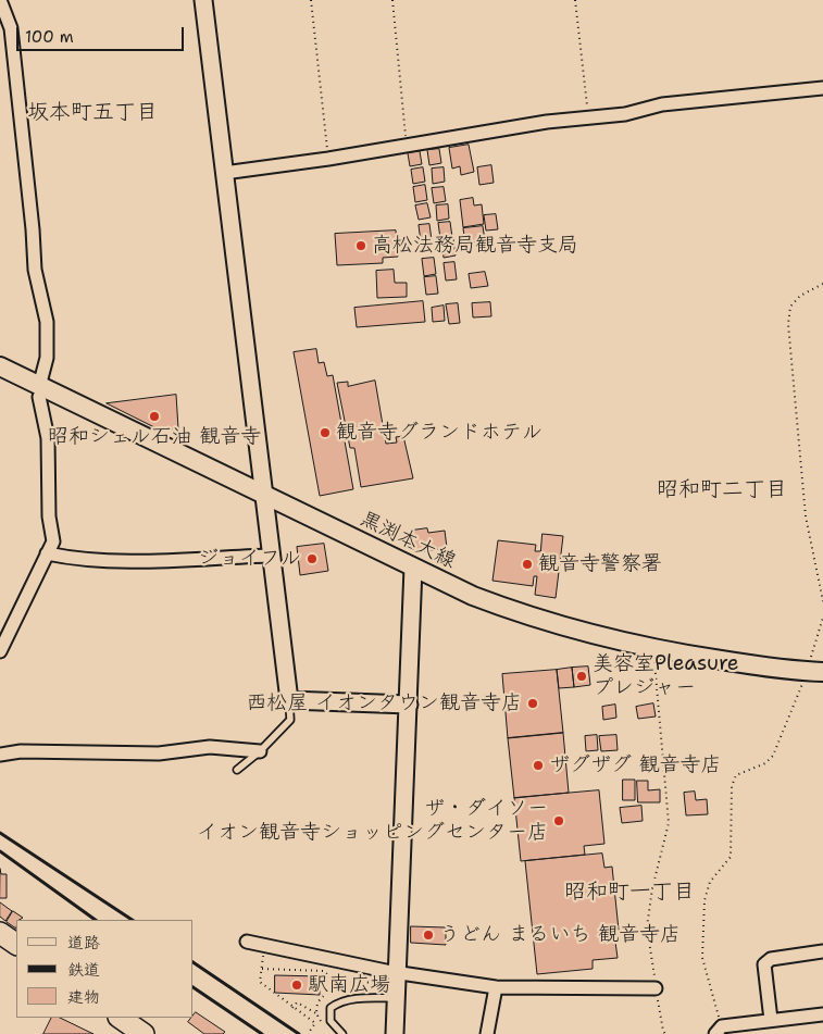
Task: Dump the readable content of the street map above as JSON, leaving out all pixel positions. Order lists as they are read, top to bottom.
{
  "streets": {
    "main road": ["黒渕本大線"]
  },
  "districts": ["坂本町五丁目", "昭和町二丁目", "昭和町一丁目"],
  "places": [
    "高松法務局観音寺支局",
    "昭和シェル石油 観音寺",
    "観音寺グランドホテル",
    "ジョイフル",
    "観音寺警察署",
    "美容室Pleasure プレジャー",
    "西松屋 イオンタウン観音寺店",
    "ザグザグ 観音寺店",
    "ザ・ダイソー イオン観音寺ショッピングセンター店",
    "うどん まるいち 観音寺店",
    "駅南広場"
  ],
  "legend": ["道路", "鉄道", "建物"],
  "scale_bar": "100 m"
}
